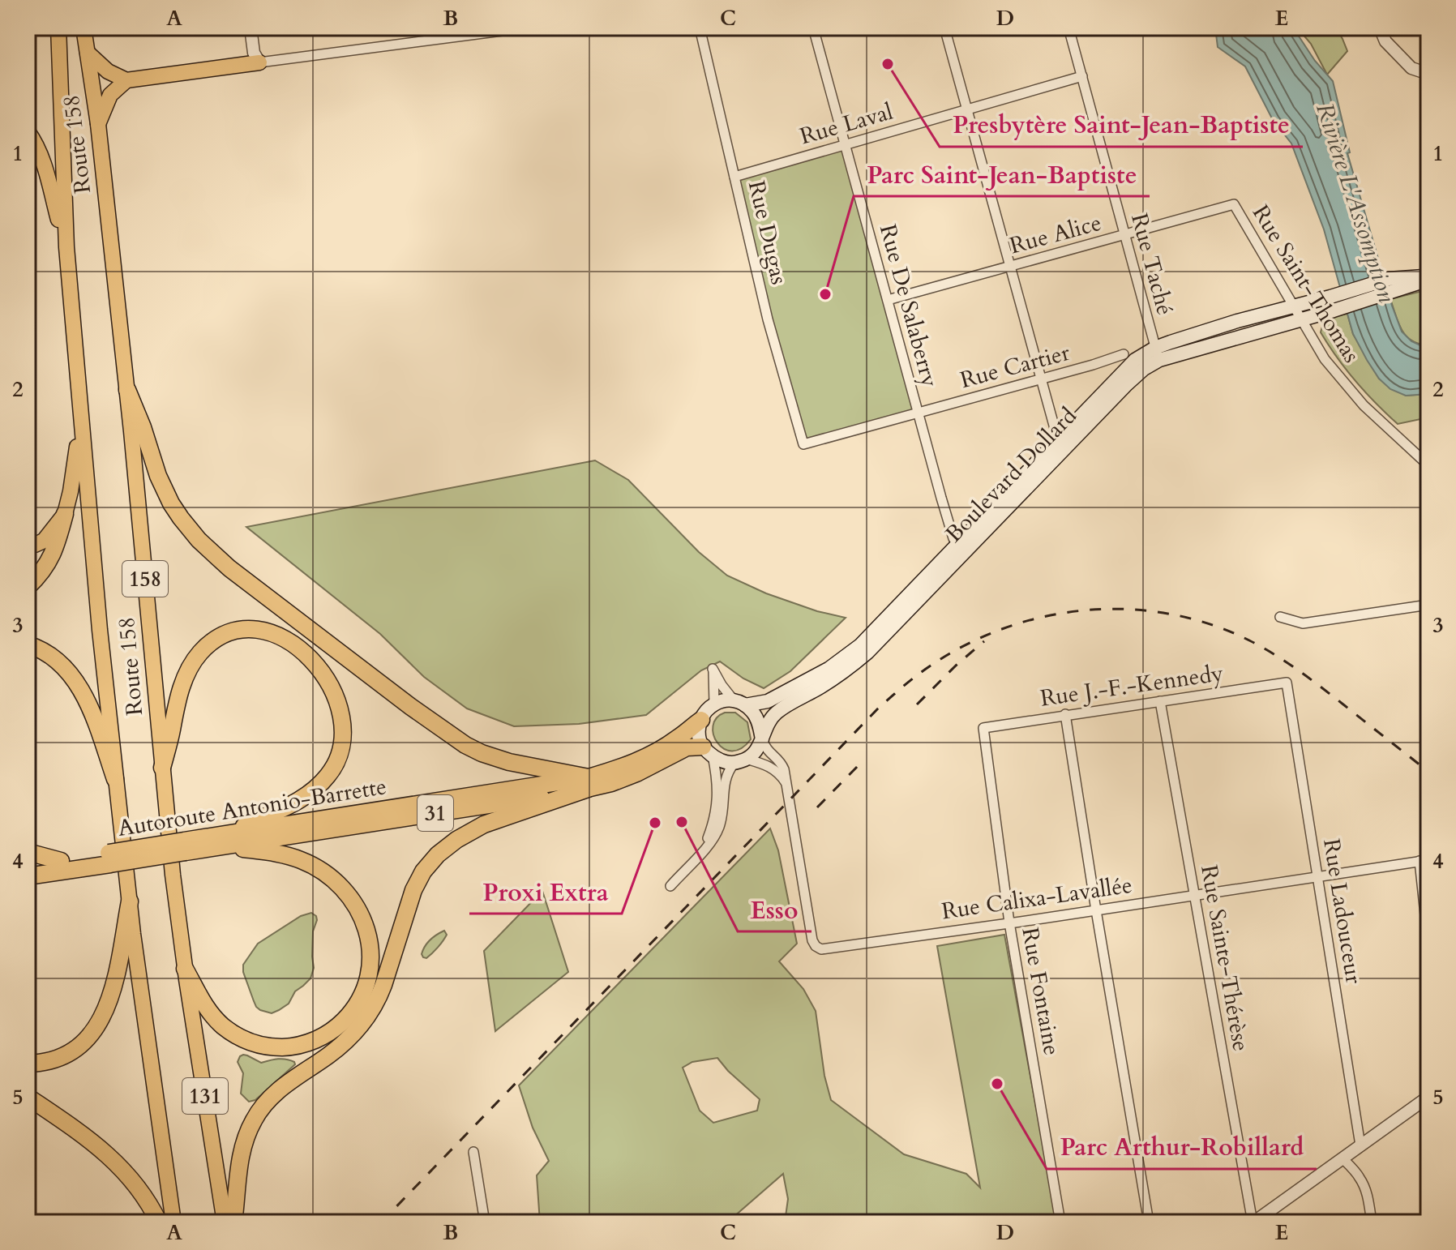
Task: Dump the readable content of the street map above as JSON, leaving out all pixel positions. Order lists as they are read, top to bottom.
{
  "streets": {
    "highway": [
      "Route 158",
      "158",
      "Autoroute Antonio-Barrette",
      "31",
      "131"
    ],
    "main road": ["Boulevard Dollard"],
    "street": [
      "Rue Laval",
      "Rue Dugas",
      "Rue Alice",
      "Rue Taché",
      "Rue Saint-Thomas",
      "Rue De Salaberry",
      "Rue Cartier",
      "Rue J.-F.-Kennedy",
      "Rue Calixa-Lavallée",
      "Rue Ladouceur",
      "Rue Sainte-Thérèse",
      "Rue Fontaine"
    ]
  },
  "crossings": [
    ["Rue Laval", "Rue Dugas"],
    ["Rue Laval", "Rue Taché"],
    ["Rue Laval", "Rue De Salaberry"],
    ["Rue Dugas", "Rue Cartier"],
    ["Rue Alice", "Rue Taché"],
    ["Rue Alice", "Rue Saint-Thomas"],
    ["Rue Alice", "Rue De Salaberry"],
    ["Rue Taché", "Boulevard Dollard"],
    ["Rue Saint-Thomas", "Boulevard Dollard"],
    ["Rue De Salaberry", "Rue Cartier"],
    ["Rue De Salaberry", "Boulevard Dollard"],
    ["Boulevard Dollard", "Autoroute Antonio-Barrette"],
    ["Boulevard Dollard", "Rue Calixa-Lavallée"],
    ["Rue J.-F.-Kennedy", "Rue Ladouceur"],
    ["Rue J.-F.-Kennedy", "Rue Sainte-Thérèse"],
    ["Rue J.-F.-Kennedy", "Rue Fontaine"],
    ["Autoroute Antonio-Barrette", "Rue Calixa-Lavallée"],
    ["Rue Calixa-Lavallée", "Rue Ladouceur"],
    ["Rue Calixa-Lavallée", "Rue Sainte-Thérèse"],
    ["Rue Calixa-Lavallée", "Rue Fontaine"]
  ],
  "water": ["Rivière L'Assomption"],
  "places": [
    "Presbytère Saint-Jean-Baptiste",
    "Parc Saint-Jean-Baptiste",
    "Esso",
    "Proxi Extra",
    "Parc Arthur-Robillard"
  ],
  "grid": {
    "columns": [
      "A",
      "B",
      "C",
      "D",
      "E"
    ],
    "rows": [
      "1",
      "2",
      "3",
      "4",
      "5"
    ]
  }
}
